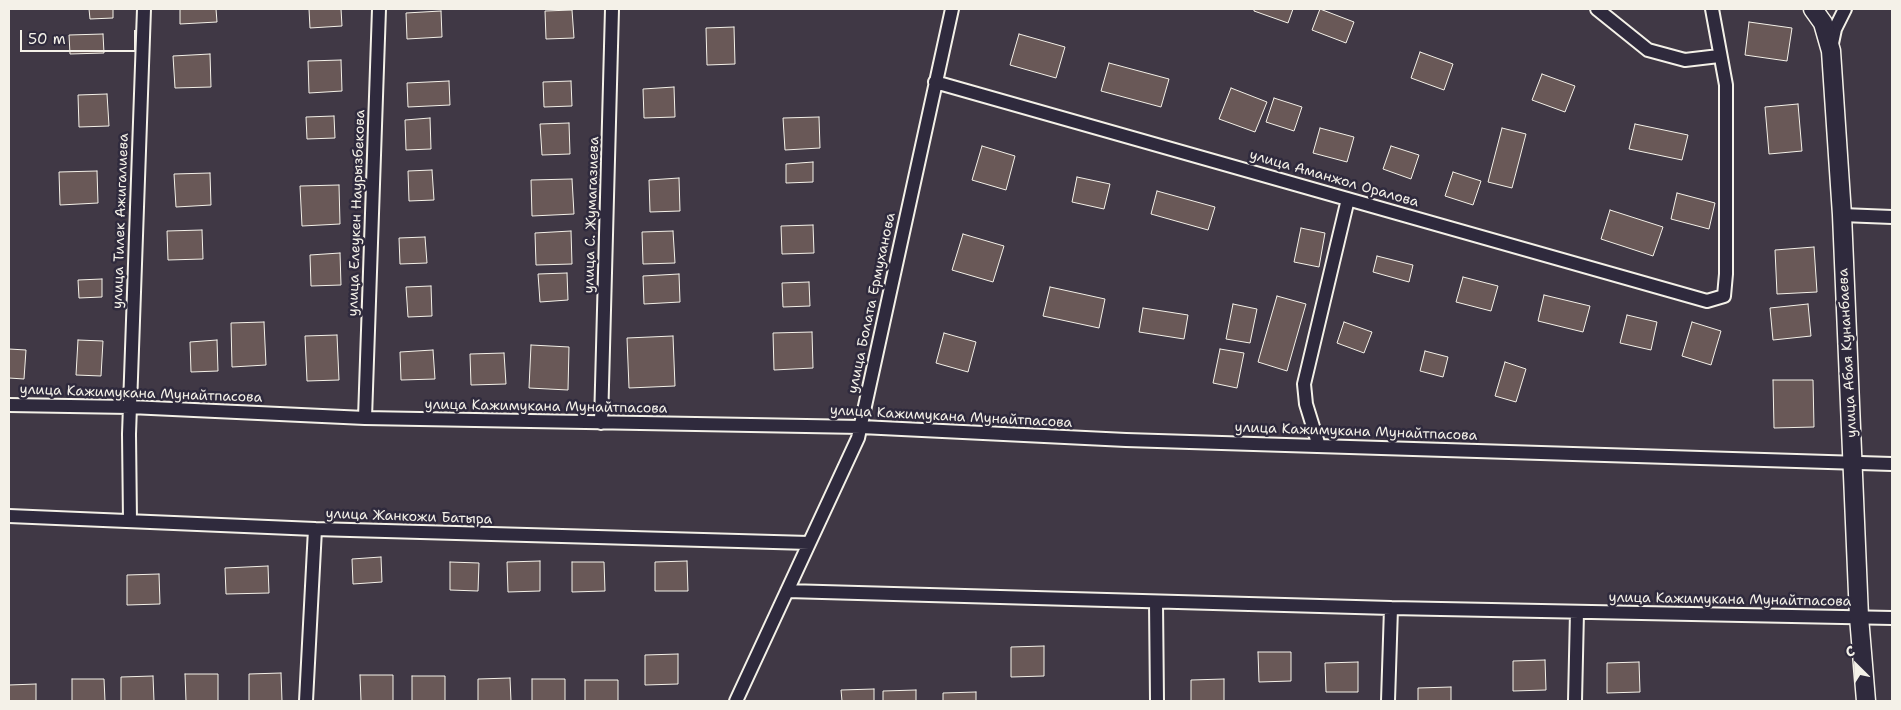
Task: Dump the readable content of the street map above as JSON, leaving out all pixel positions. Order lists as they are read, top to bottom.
{
  "streets": {
    "street": [
      "улица Аманжол Оралова",
      "улица Елеукен Наурызбекова",
      "улица С. Жумагазиева",
      "улица Тилек Ажигалиева",
      "улица Болата Ермуханова",
      "улица Абая Кунанбаева",
      "улица Кажимукана Мунайтпасова",
      "улица Жанкожи Батыра"
    ]
  },
  "crossings": [
    ["улица Аманжол Оралова", "улица Болата Ермуханова"],
    ["улица Елеукен Наурызбекова", "улица Кажимукана Мунайтпасова"],
    ["улица С. Жумагазиева", "улица Кажимукана Мунайтпасова"],
    ["улица Тилек Ажигалиева", "улица Кажимукана Мунайтпасова"],
    ["улица Тилек Ажигалиева", "улица Жанкожи Батыра"],
    ["улица Болата Ермуханова", "улица Кажимукана Мунайтпасова"],
    ["улица Болата Ермуханова", "улица Жанкожи Батыра"],
    ["улица Абая Кунанбаева", "улица Кажимукана Мунайтпасова"]
  ],
  "scale_bar": "50 m",
  "north": "top left"
}
